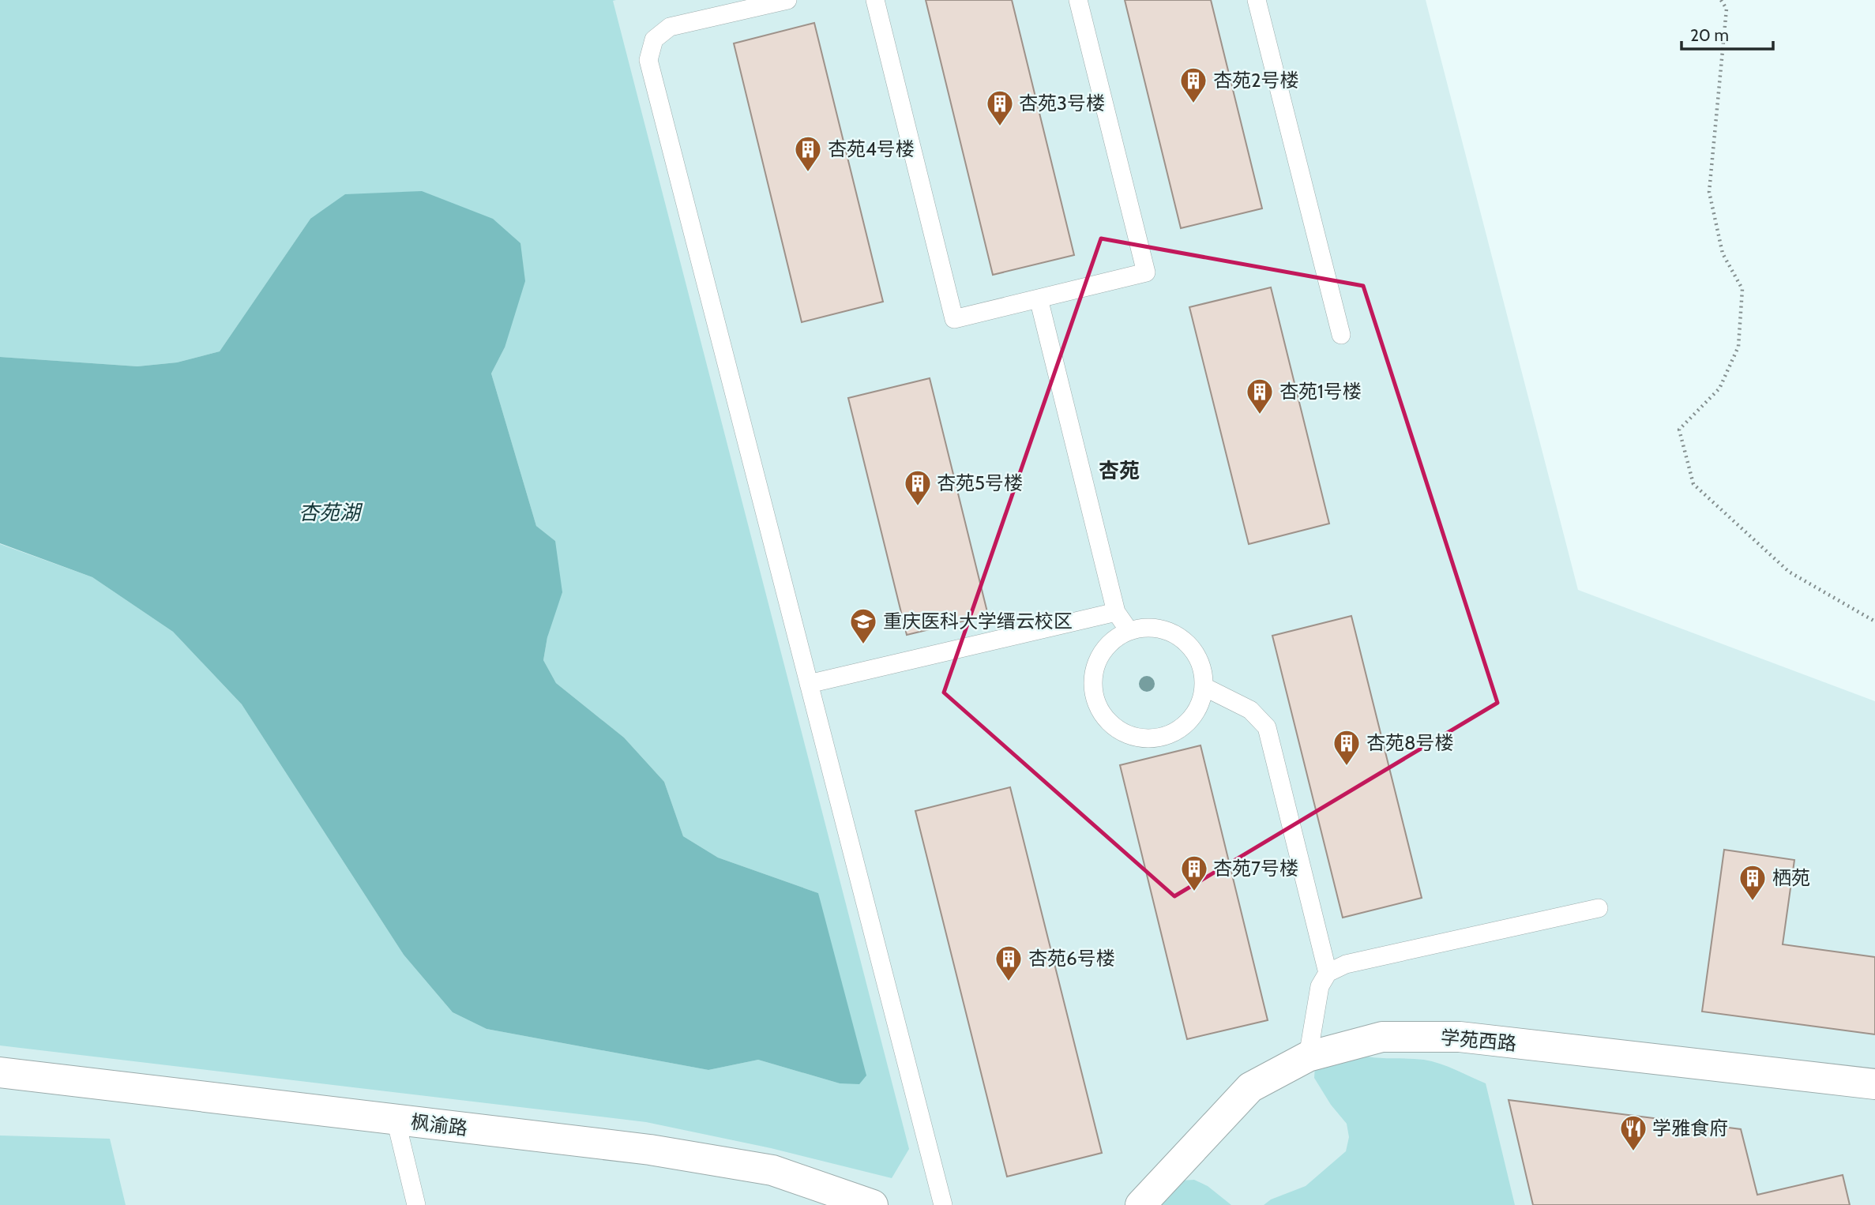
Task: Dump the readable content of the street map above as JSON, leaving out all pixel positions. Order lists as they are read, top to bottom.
{
  "streets": {
    "street": ["学苑西路", "枫渝路"]
  },
  "districts": ["杏苑"],
  "water": ["杏苑湖"],
  "places": {
    "building": [
      "杏苑2号楼",
      "杏苑3号楼",
      "杏苑4号楼",
      "杏苑1号楼",
      "杏苑5号楼",
      "杏苑8号楼",
      "杏苑7号楼",
      "栖苑",
      "杏苑6号楼"
    ],
    "school or university": ["重庆医科大学缙云校区"],
    "restaurant": ["学雅食府"]
  },
  "scale_bar": "20 m"
}
